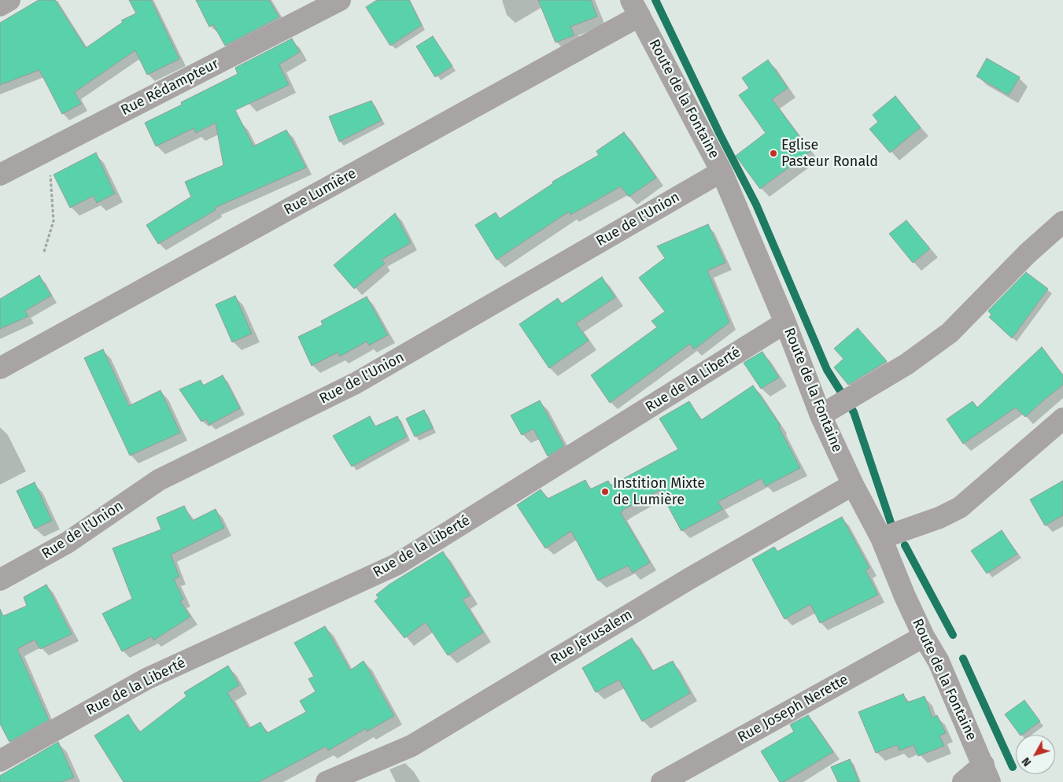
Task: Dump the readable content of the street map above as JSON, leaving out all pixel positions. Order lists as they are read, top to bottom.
{
  "streets": {
    "street": [
      "Rue Rédampteur",
      "Route de la Fontaine",
      "Rue Lumière",
      "Rue de l'Union",
      "Rue de la Liberté",
      "Rue Jérusalem",
      "Rue Joseph Nerette"
    ]
  },
  "crossings": [
    ["Route de la Fontaine", "Rue Lumière"],
    ["Route de la Fontaine", "Rue de l'Union"],
    ["Route de la Fontaine", "Rue de la Liberté"],
    ["Route de la Fontaine", "Rue Jérusalem"],
    ["Route de la Fontaine", "Rue Joseph Nerette"]
  ],
  "places": ["Eglise Pasteur Ronald", "Instition Mixte de Lumière"],
  "north": "bottom left"
}
